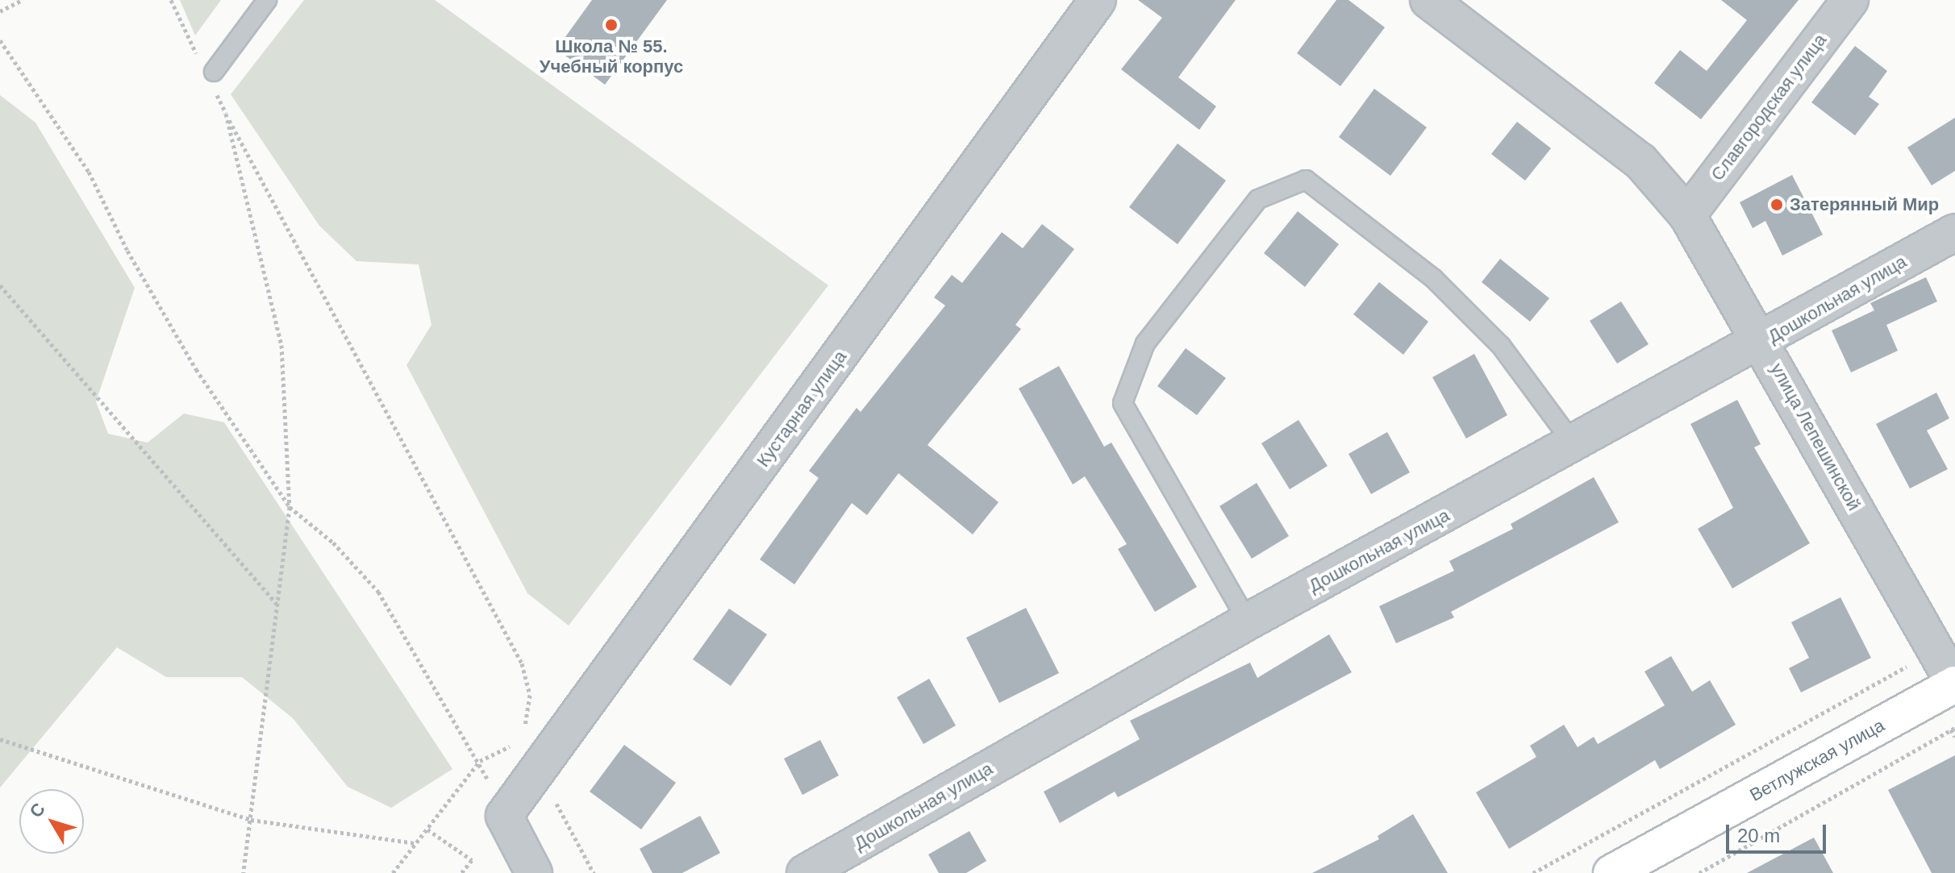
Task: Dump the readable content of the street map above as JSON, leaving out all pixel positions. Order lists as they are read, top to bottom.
{
  "streets": {
    "main road": ["Ветлужская улица"],
    "street": [
      "Славгородская улица",
      "Дошкольная улица",
      "Кустарная улица",
      "улица Лепешинской"
    ]
  },
  "crossings": [
    ["Славгородская улица", "улица Лепешинской"],
    ["Дошкольная улица", "улица Лепешинской"],
    ["улица Лепешинской", "Ветлужская улица"]
  ],
  "places": ["Школа № 55. Учебный корпус", "Затерянный Мир"],
  "scale_bar": "20 m",
  "north": "top left"
}
